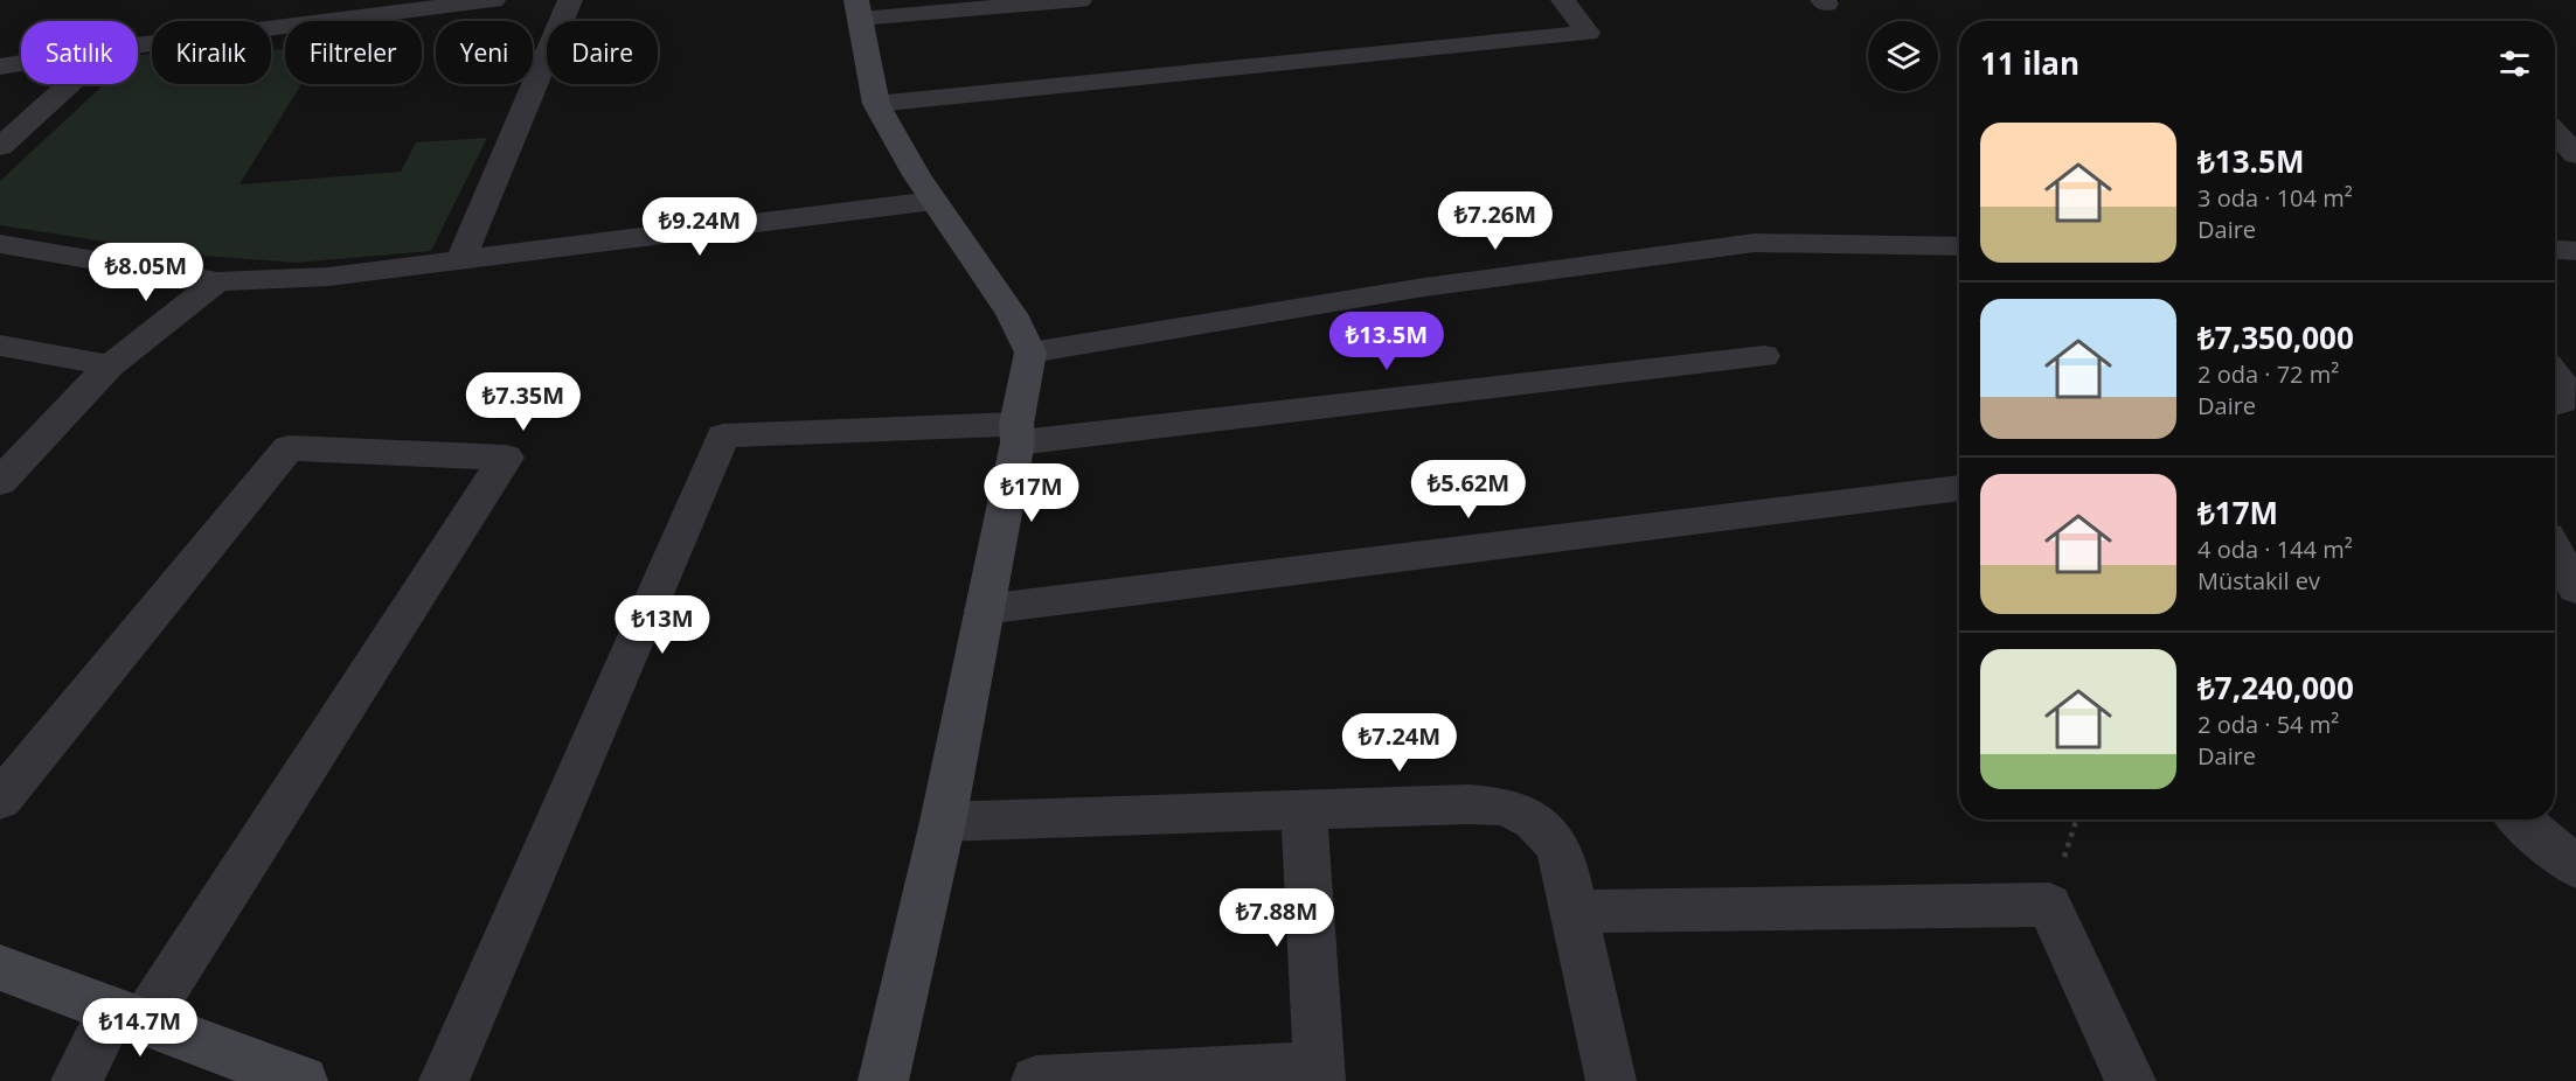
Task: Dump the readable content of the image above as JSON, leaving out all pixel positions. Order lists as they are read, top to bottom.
{
  "page": {
    "chip": [
      "Satılık",
      "Kiralık",
      "Filtreler",
      "Yeni",
      "Daire"
    ],
    "heading": "11 ilan",
    "list": [
      {
        "name": "₺13.5M",
        "note": "3 oda · 104 m² · Daire"
      },
      {
        "name": "₺7,350,000",
        "note": "2 oda · 72 m² · Daire"
      },
      {
        "name": "₺17M",
        "note": "4 oda · 144 m² · Müstakil ev"
      },
      {
        "name": "₺7,240,000",
        "note": "2 oda · 54 m² · Daire"
      }
    ],
    "price": [
      "₺7.26M",
      "₺9.24M",
      "₺8.05M",
      "₺13.5M",
      "₺7.35M",
      "₺5.62M",
      "₺17M",
      "₺13M",
      "₺7.24M",
      "₺7.88M",
      "₺14.7M"
    ]
  }
}
